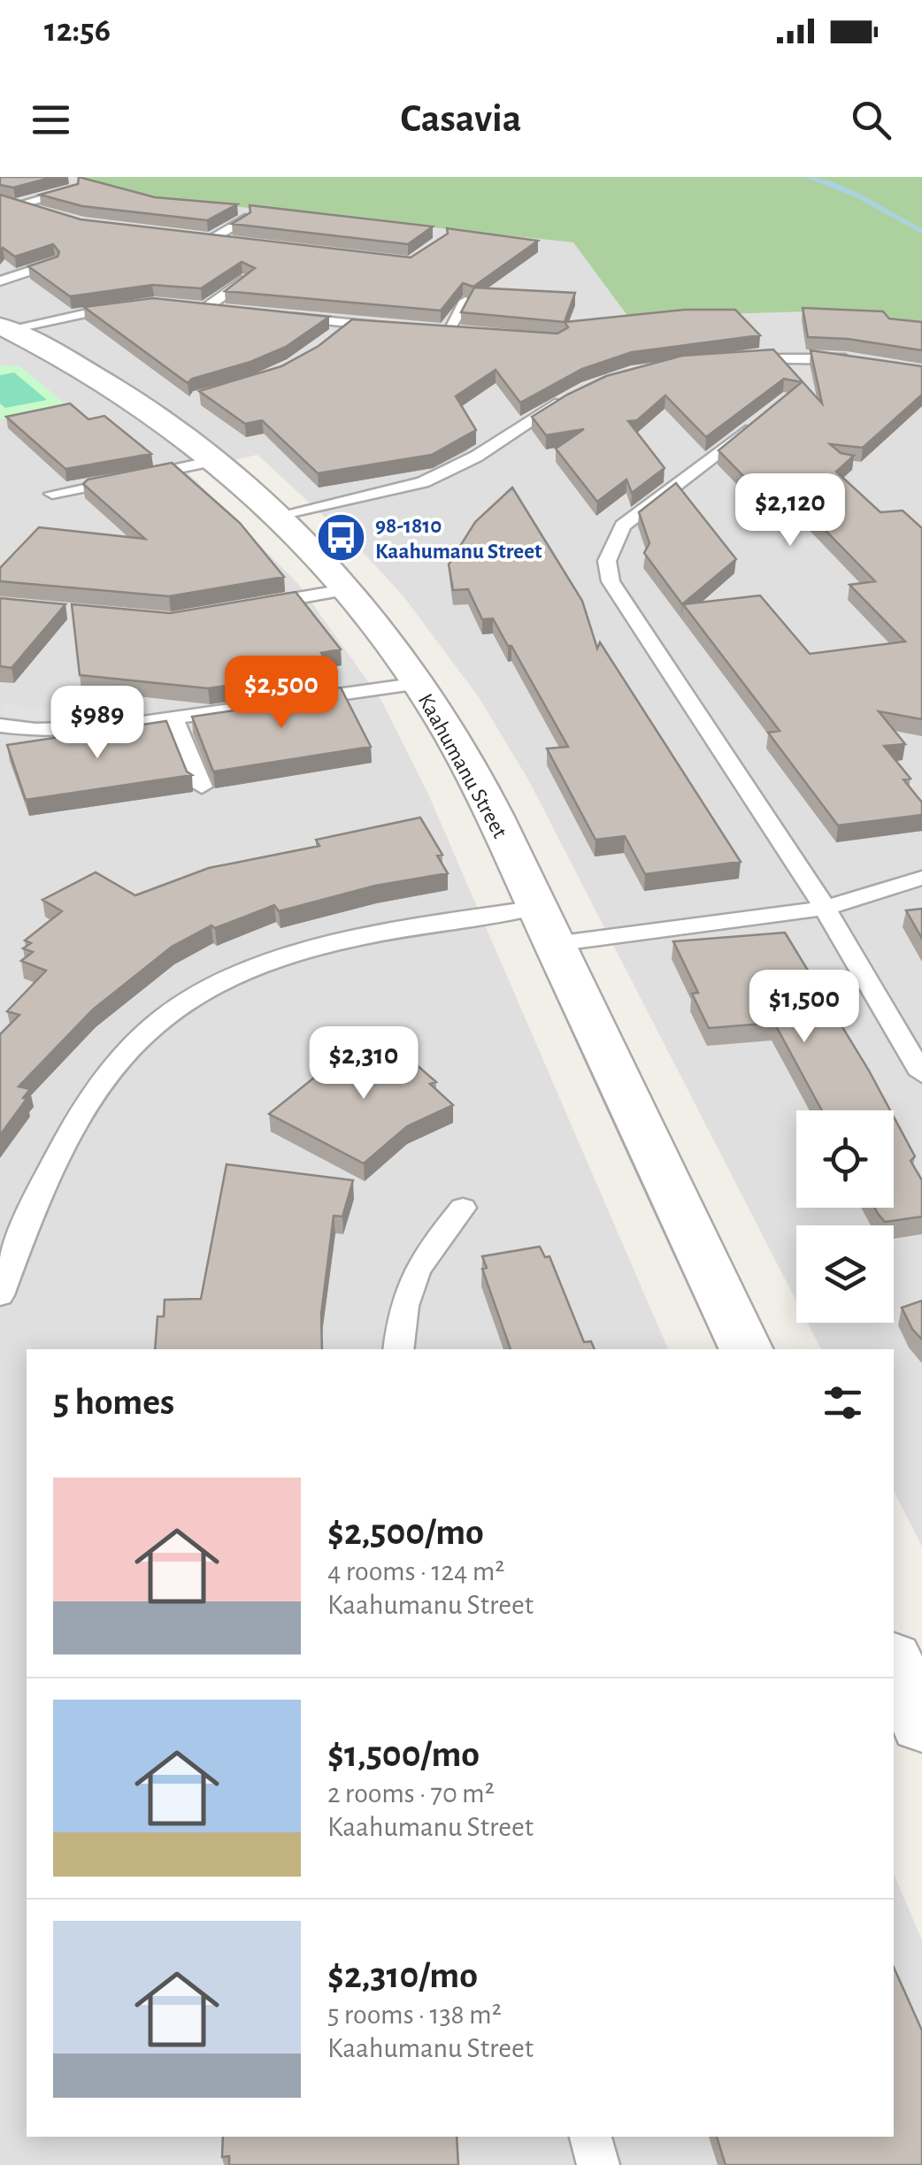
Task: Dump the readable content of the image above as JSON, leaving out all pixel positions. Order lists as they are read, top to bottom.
{
  "streets": {
    "street": ["Kaahumanu Street"]
  },
  "places": {
    "bus stop": ["98-1810 Kaahumanu Street"]
  },
  "page": {
    "status": "12:56",
    "header": "Casavia",
    "price": [
      "$2,120",
      "$2,500",
      "$989",
      "$1,500",
      "$2,310"
    ],
    "heading": "5 homes",
    "list": [
      {
        "name": "$2,500/mo",
        "note": "4 rooms · 124 m² · Kaahumanu Street"
      },
      {
        "name": "$1,500/mo",
        "note": "2 rooms · 70 m² · Kaahumanu Street"
      },
      {
        "name": "$2,310/mo",
        "note": "5 rooms · 138 m² · Kaahumanu Street"
      }
    ]
  }
}
